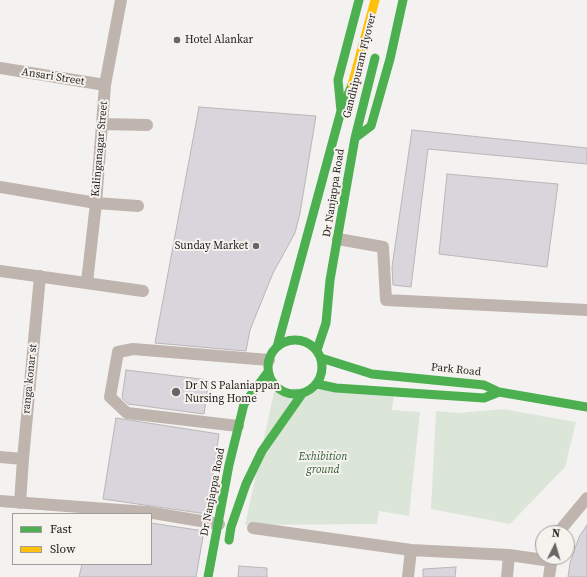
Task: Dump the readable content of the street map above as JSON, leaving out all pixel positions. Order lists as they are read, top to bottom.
{
  "streets": {
    "main road": ["Gandhipuram Flyover", "Dr Nanjappa Road", "Park Road"],
    "street": ["Ansari Street", "Kalinganagar Street", "ranga konar st"]
  },
  "crossings": [
    ["Gandhipuram Flyover", "Dr Nanjappa Road"],
    ["Ansari Street", "Kalinganagar Street"],
    ["Dr Nanjappa Road", "Park Road"]
  ],
  "parks": ["Exhibition ground"],
  "places": ["Hotel Alankar", "Sunday Market", "Dr N S Palaniappan Nursing Home"],
  "legend": ["Fast", "Slow"],
  "north": "top"
}
